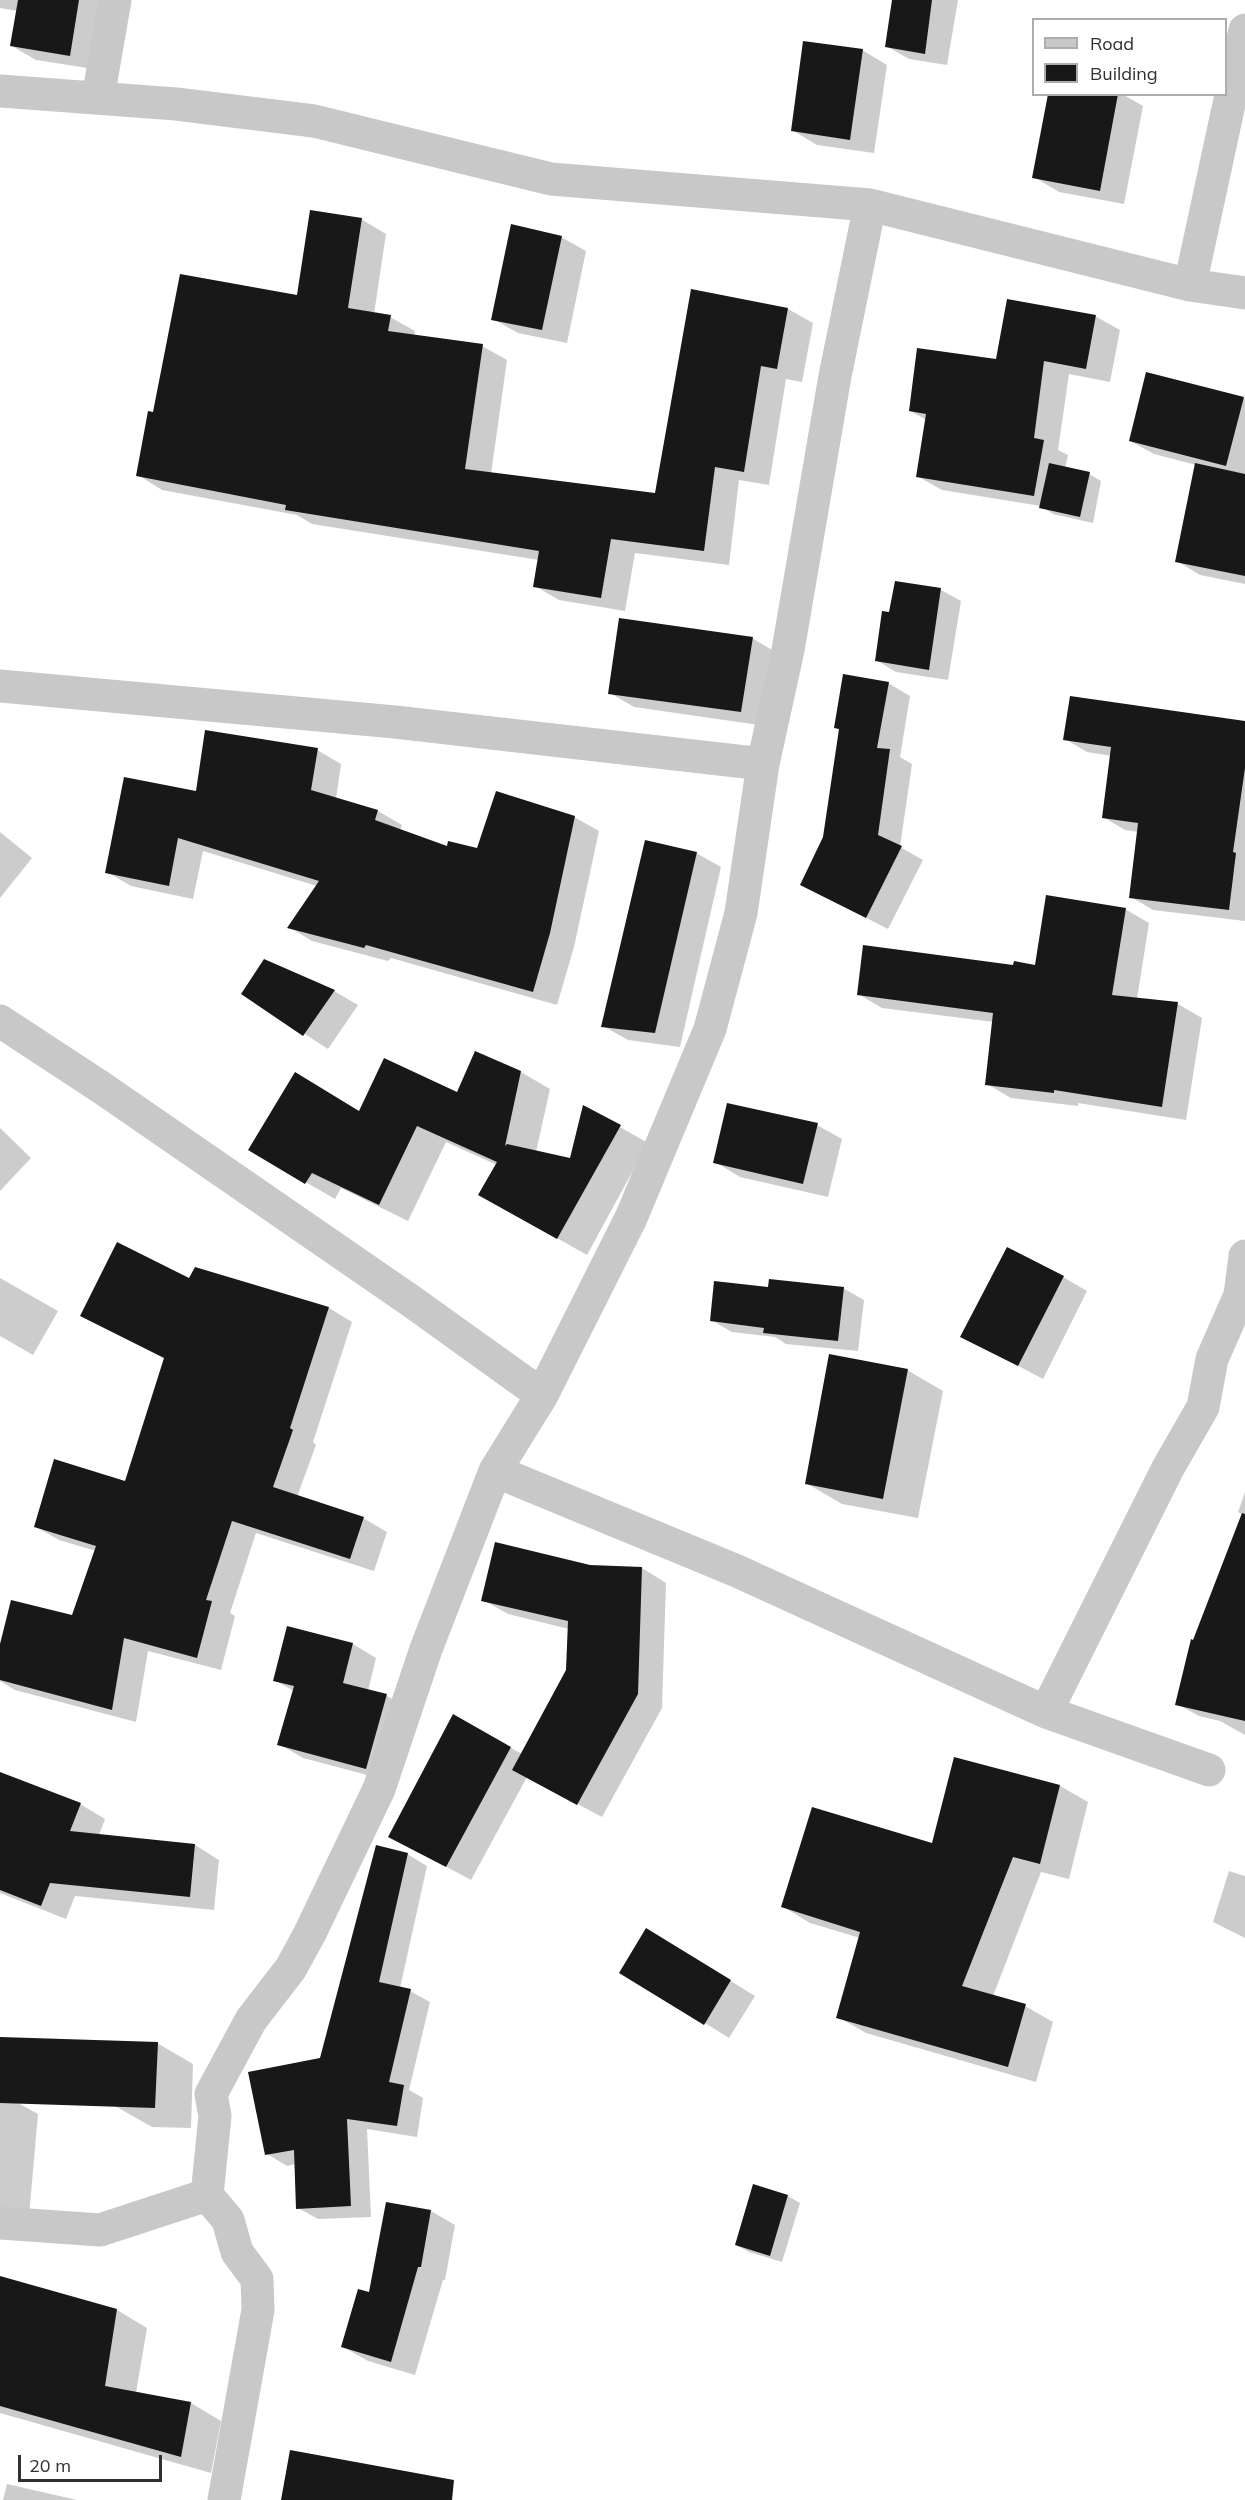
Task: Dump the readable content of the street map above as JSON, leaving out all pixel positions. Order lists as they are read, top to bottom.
{
  "legend": ["Road", "Building"],
  "scale_bar": "20 m"
}
